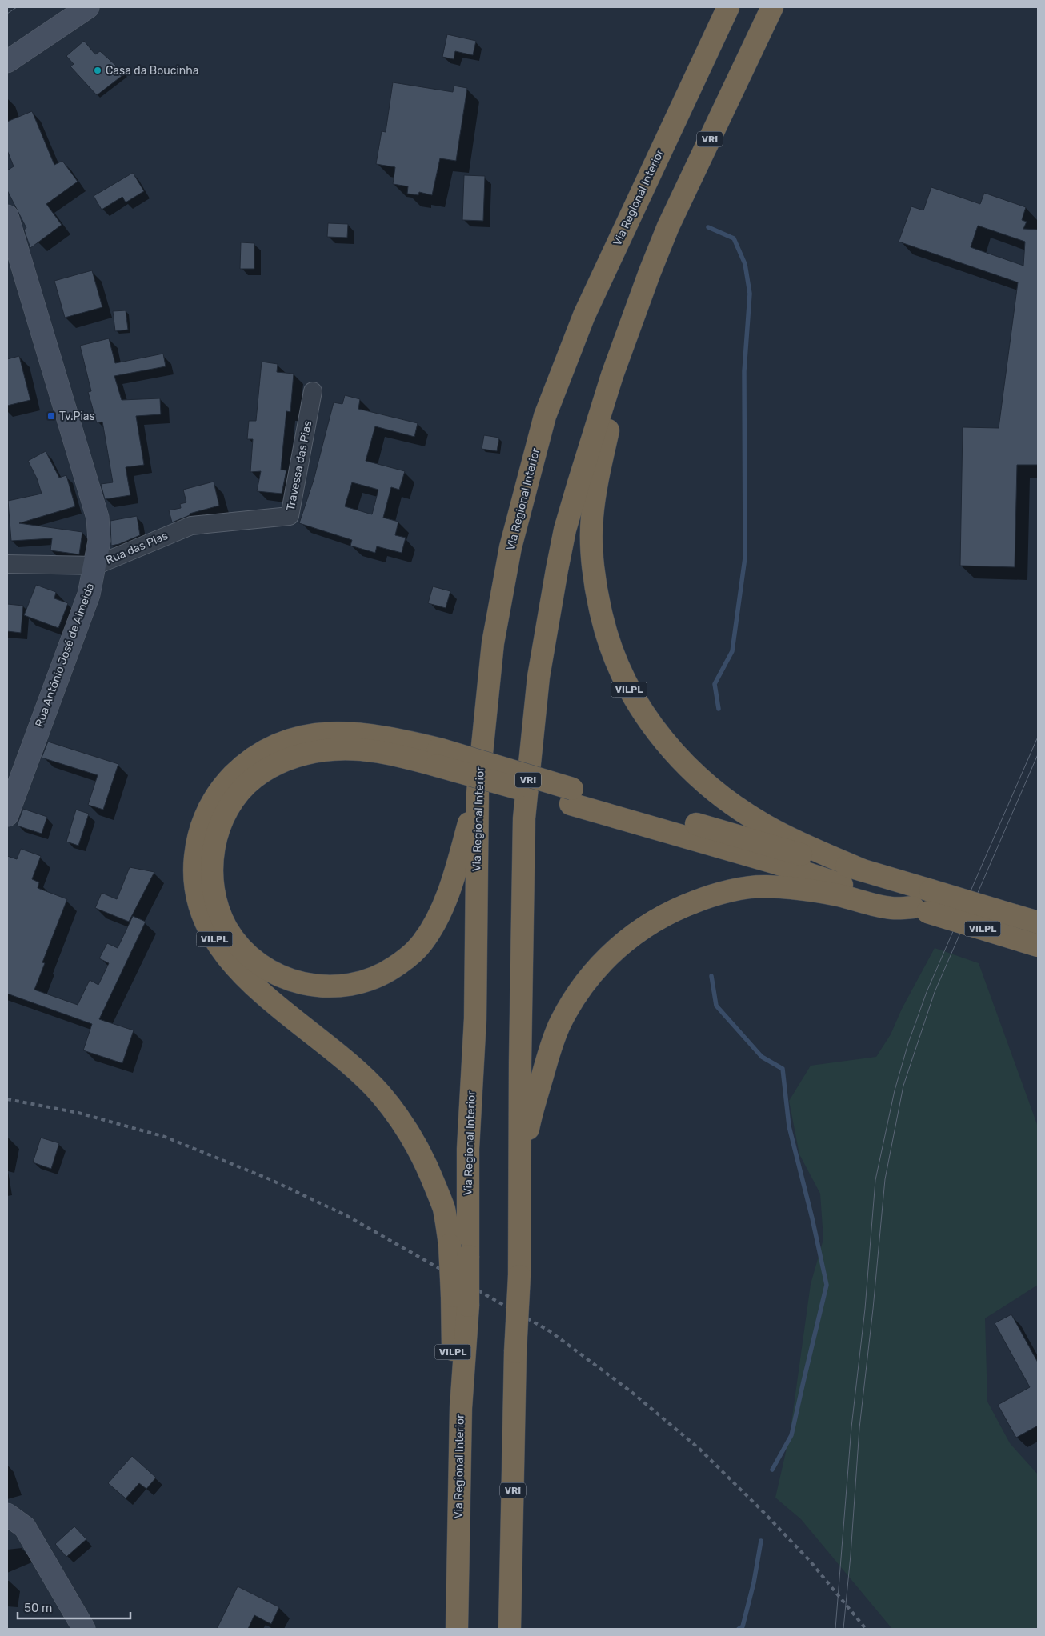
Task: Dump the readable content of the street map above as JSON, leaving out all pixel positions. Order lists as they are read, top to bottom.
{
  "streets": {
    "highway": ["VRI", "Via Regional Interior", "VILPL"],
    "main road": ["Rua António José de Almeida"],
    "street": ["Travessa das Pias", "Rua das Pias"]
  },
  "crossings": [
    ["VRI", "VILPL"],
    ["Via Regional Interior", "VILPL"],
    ["Travessa das Pias", "Rua das Pias"],
    ["Rua das Pias", "Rua António José de Almeida"]
  ],
  "places": {
    "other": ["Casa da Boucinha"],
    "transit": ["Tv.Pias"]
  },
  "scale_bar": "50 m"
}
